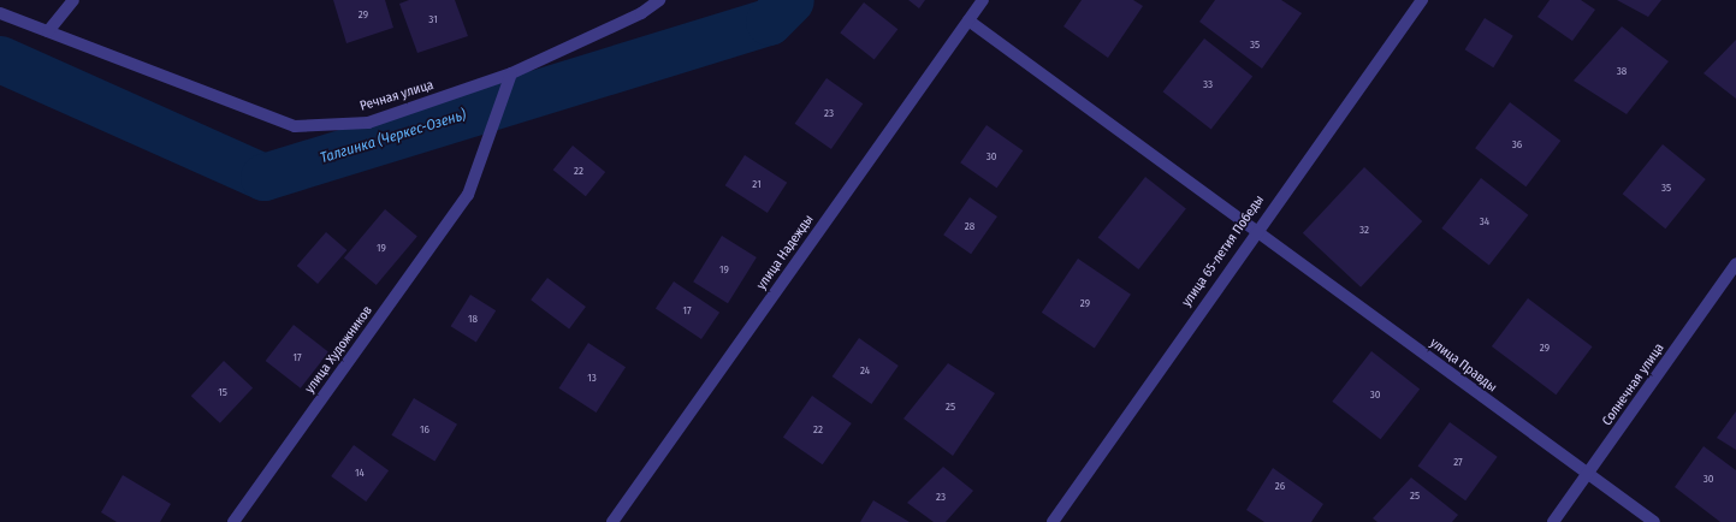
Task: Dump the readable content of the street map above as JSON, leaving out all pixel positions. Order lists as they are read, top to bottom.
{
  "streets": {
    "street": [
      "Речная улица",
      "улица 65-летия Победы",
      "улица Надежды",
      "улица Художников",
      "улица Правды",
      "Солнечная улица"
    ]
  },
  "crossings": [
    ["Речная улица", "улица Художников"],
    ["улица 65-летия Победы", "улица Правды"],
    ["улица Надежды", "улица Правды"],
    ["улица Правды", "Солнечная улица"]
  ],
  "water": ["Талгинка (Черкес-Озень)"],
  "house_numbers": [
    "29",
    "31",
    "35",
    "38",
    "33",
    "23",
    "36",
    "30",
    "22",
    "21",
    "35",
    "34",
    "28",
    "32",
    "19",
    "19",
    "29",
    "17",
    "18",
    "29",
    "17",
    "24",
    "13",
    "15",
    "30",
    "25",
    "16",
    "22",
    "27",
    "14",
    "30",
    "26",
    "25",
    "23"
  ]
}
